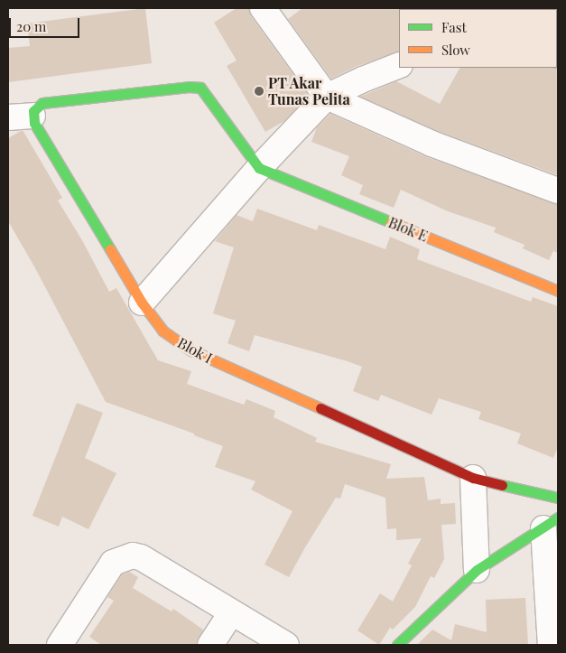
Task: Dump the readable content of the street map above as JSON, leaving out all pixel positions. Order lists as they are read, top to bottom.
{
  "streets": {
    "street": ["Blok E", "Blok I"]
  },
  "places": ["PT Akar Tunas Pelita"],
  "legend": ["Fast", "Slow"],
  "scale_bar": "20 m"
}
